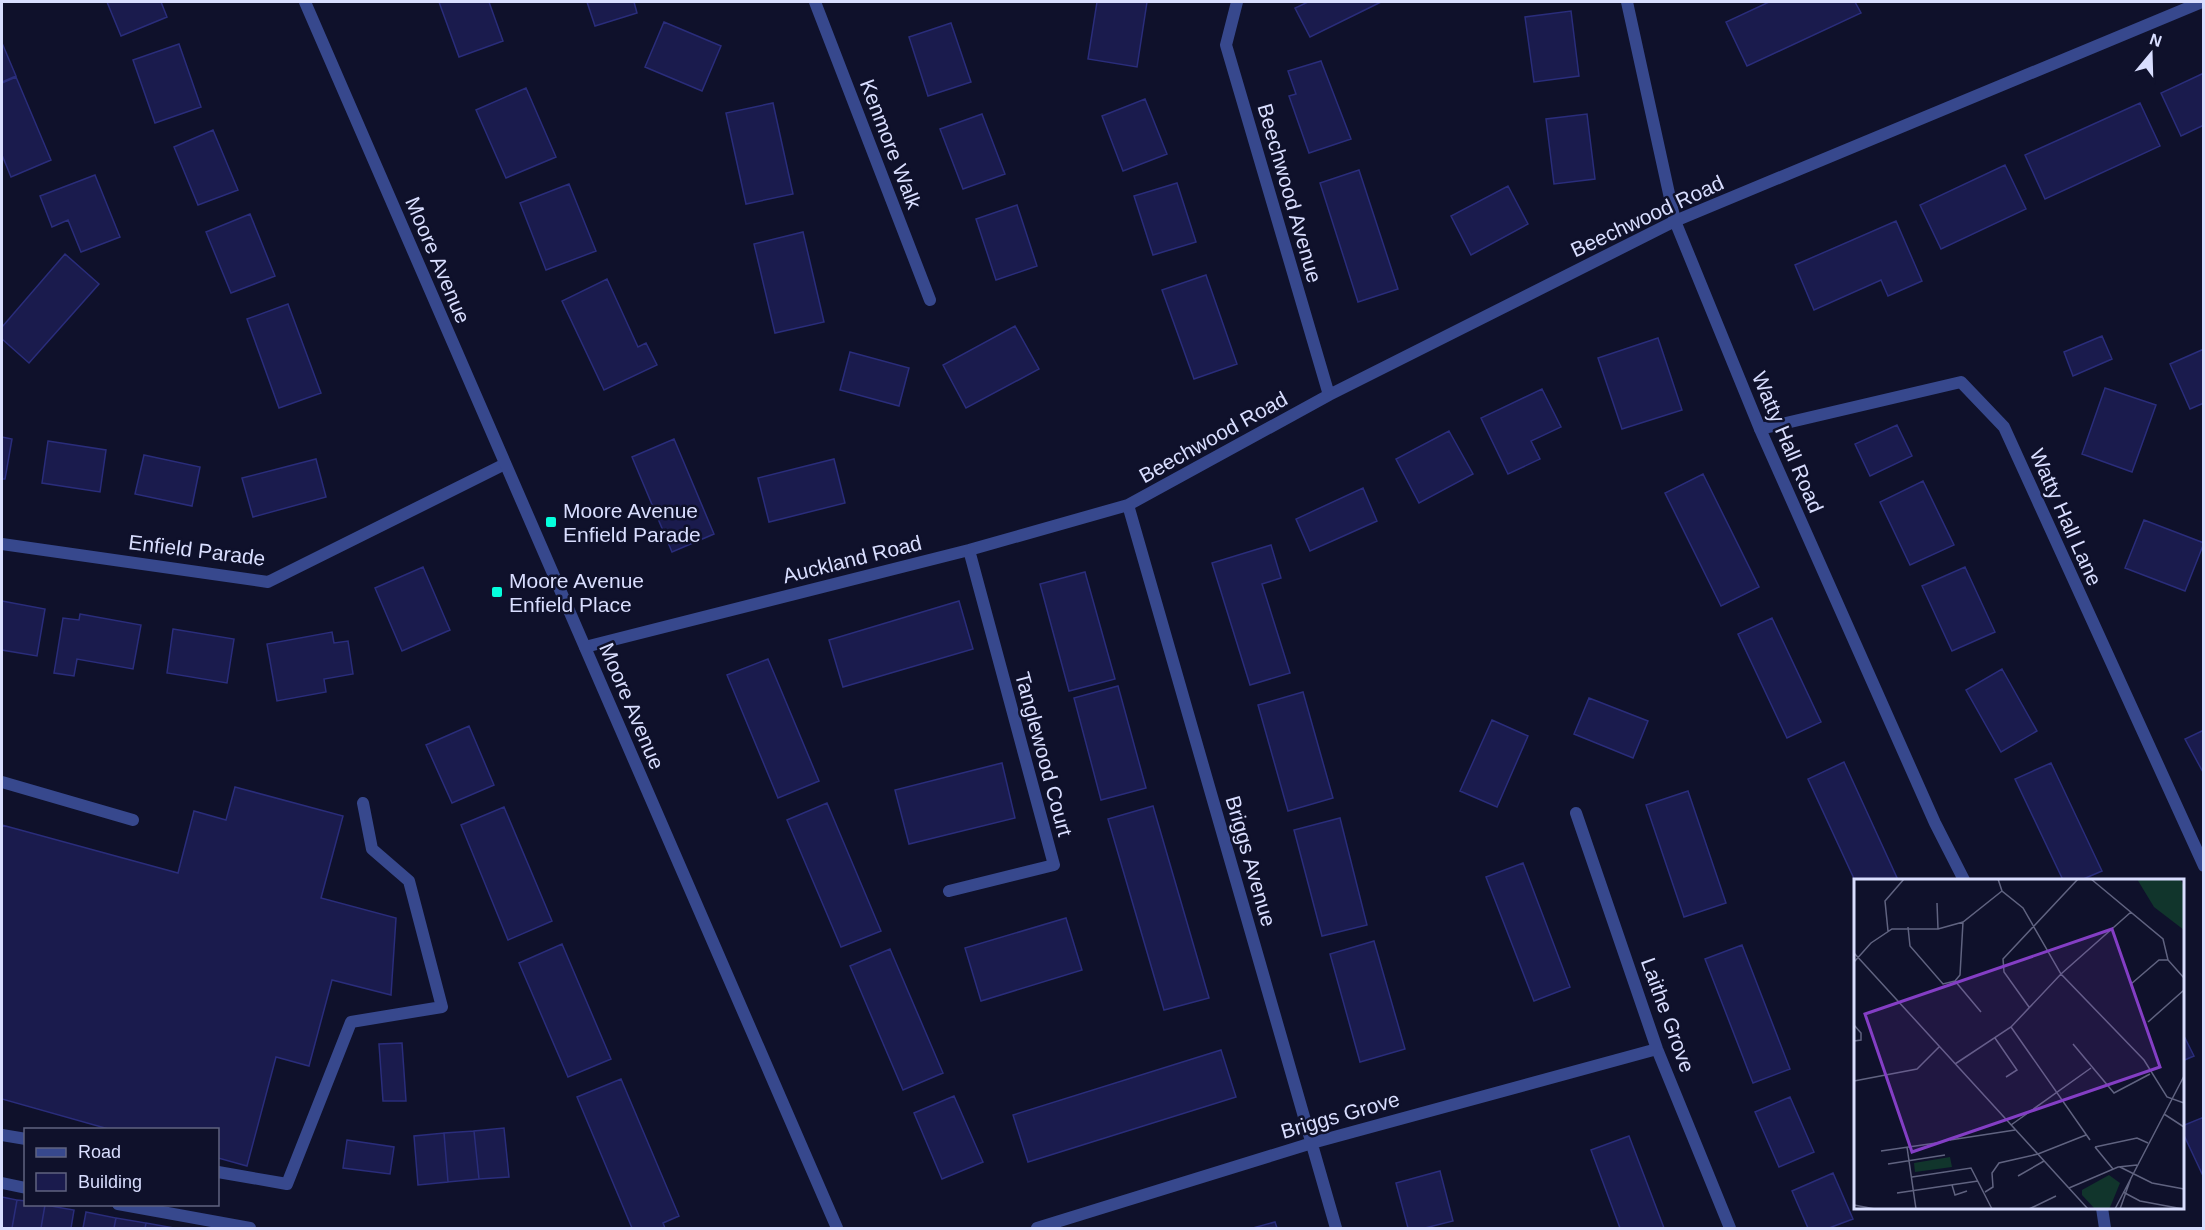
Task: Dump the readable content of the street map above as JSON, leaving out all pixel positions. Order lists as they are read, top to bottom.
{
  "streets": {
    "street": [
      "Kenmore Walk",
      "Beechwood Avenue",
      "Beechwood Road",
      "Moore Avenue",
      "Watty Hall Road",
      "Watty Hall Lane",
      "Enfield Parade",
      "Auckland Road",
      "Tanglewood Court",
      "Briggs Avenue",
      "Laithe Grove",
      "Briggs Grove"
    ]
  },
  "crossings": [
    ["Beechwood Avenue", "Beechwood Road"],
    ["Beechwood Road", "Watty Hall Road"],
    ["Beechwood Road", "Auckland Road"],
    ["Beechwood Road", "Briggs Avenue"],
    ["Moore Avenue", "Enfield Parade"],
    ["Moore Avenue", "Auckland Road"],
    ["Watty Hall Road", "Watty Hall Lane"],
    ["Auckland Road", "Tanglewood Court"],
    ["Auckland Road", "Briggs Avenue"],
    ["Briggs Avenue", "Briggs Grove"],
    ["Laithe Grove", "Briggs Grove"]
  ],
  "places": {
    "transit": ["Moore Avenue Enfield Parade", "Moore Avenue Enfield Place"]
  },
  "legend": ["Road", "Building"],
  "north": "top"
}
